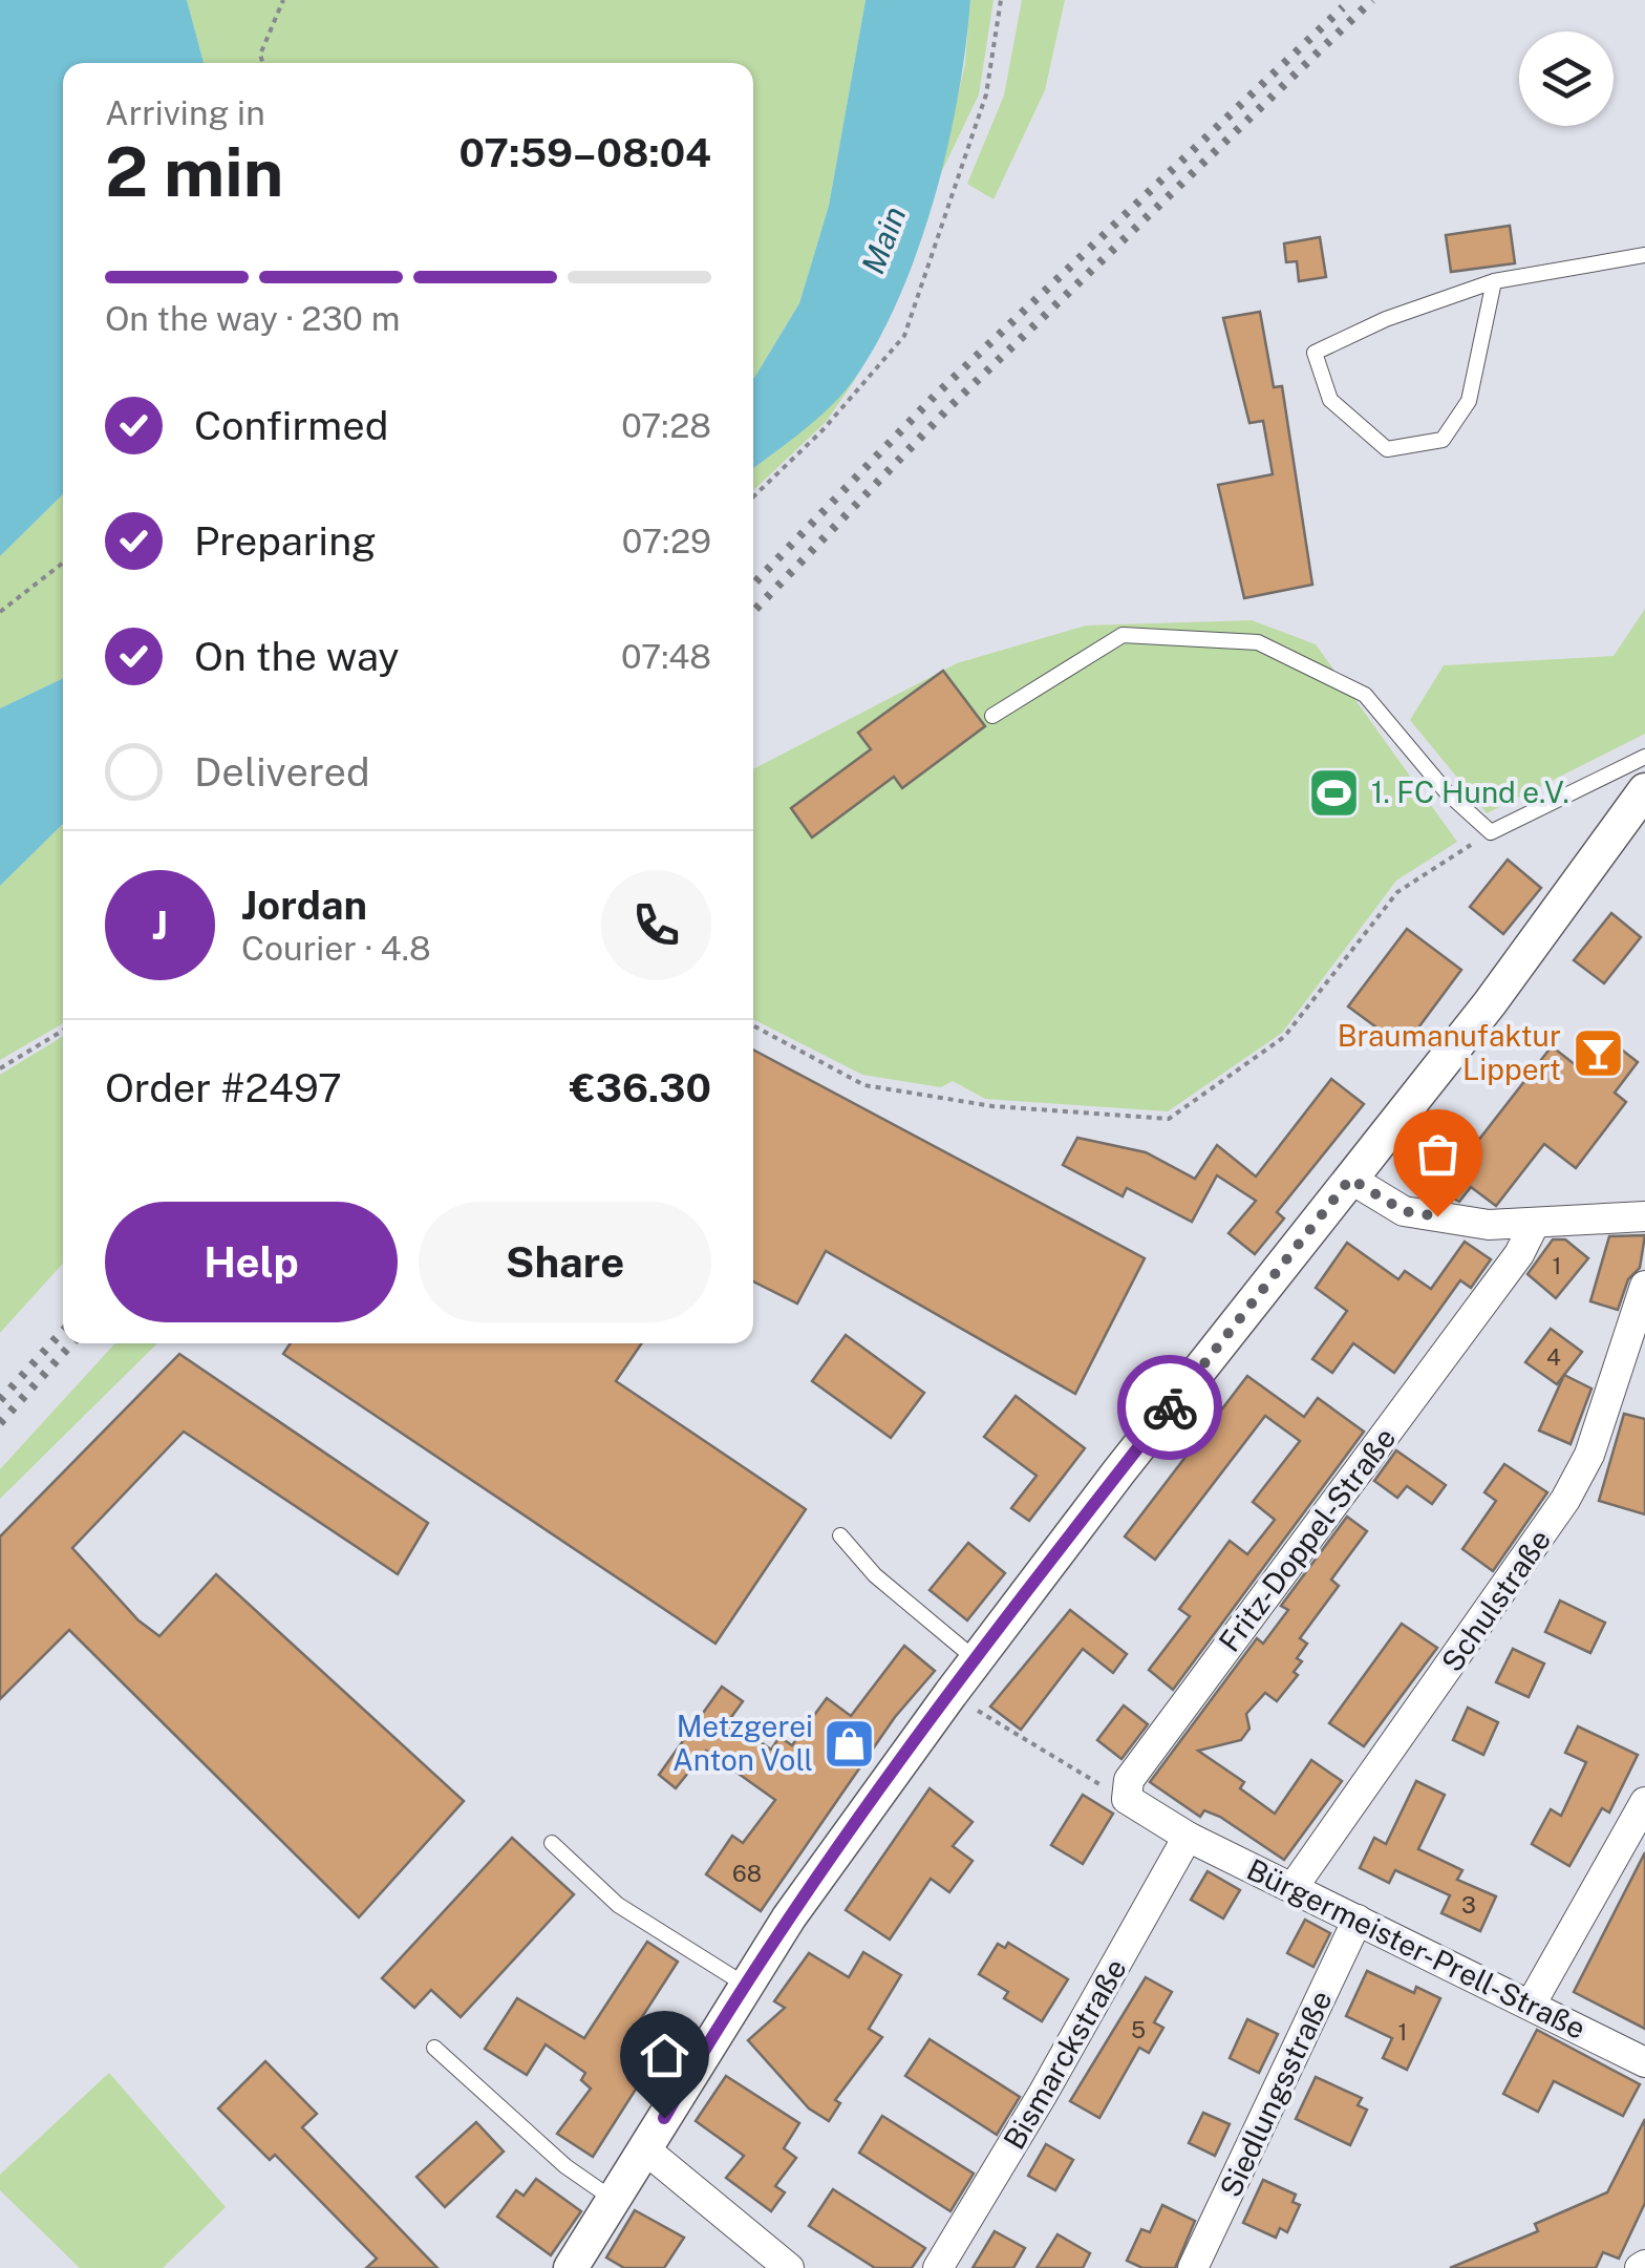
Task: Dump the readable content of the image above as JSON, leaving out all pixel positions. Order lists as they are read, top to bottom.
{
  "streets": {
    "street": [
      "Fritz-Doppel-Straße",
      "Schulstraße",
      "Bürgermeister-Prell-Straße",
      "Bismarckstraße",
      "Siedlungsstraße"
    ]
  },
  "crossings": [
    ["Schulstraße", "Bürgermeister-Prell-Straße"],
    ["Bürgermeister-Prell-Straße", "Bismarckstraße"],
    ["Bürgermeister-Prell-Straße", "Siedlungsstraße"]
  ],
  "water": ["Main"],
  "places": {
    "sports": ["1. FC Hund e.V."],
    "bar": ["Braumanufaktur Lippert"],
    "shop": ["Metzgerei Anton Voll"]
  },
  "house_numbers": [
    "1",
    "4",
    "68",
    "3",
    "5",
    "1"
  ],
  "page": {
    "heading": ["2 min", "Arriving in", "07:59–08:04"],
    "panel": [
      "Jordan",
      "Courier · 4.8",
      "Order #2497",
      "€36.30"
    ],
    "bar": "On the way · 230 m",
    "list": [
      ["Confirmed", "07:28"],
      ["Preparing", "07:29"],
      ["On the way", "07:48"],
      "Delivered"
    ],
    "round": "J",
    "buttons": ["Help", "Share"]
  }
}
